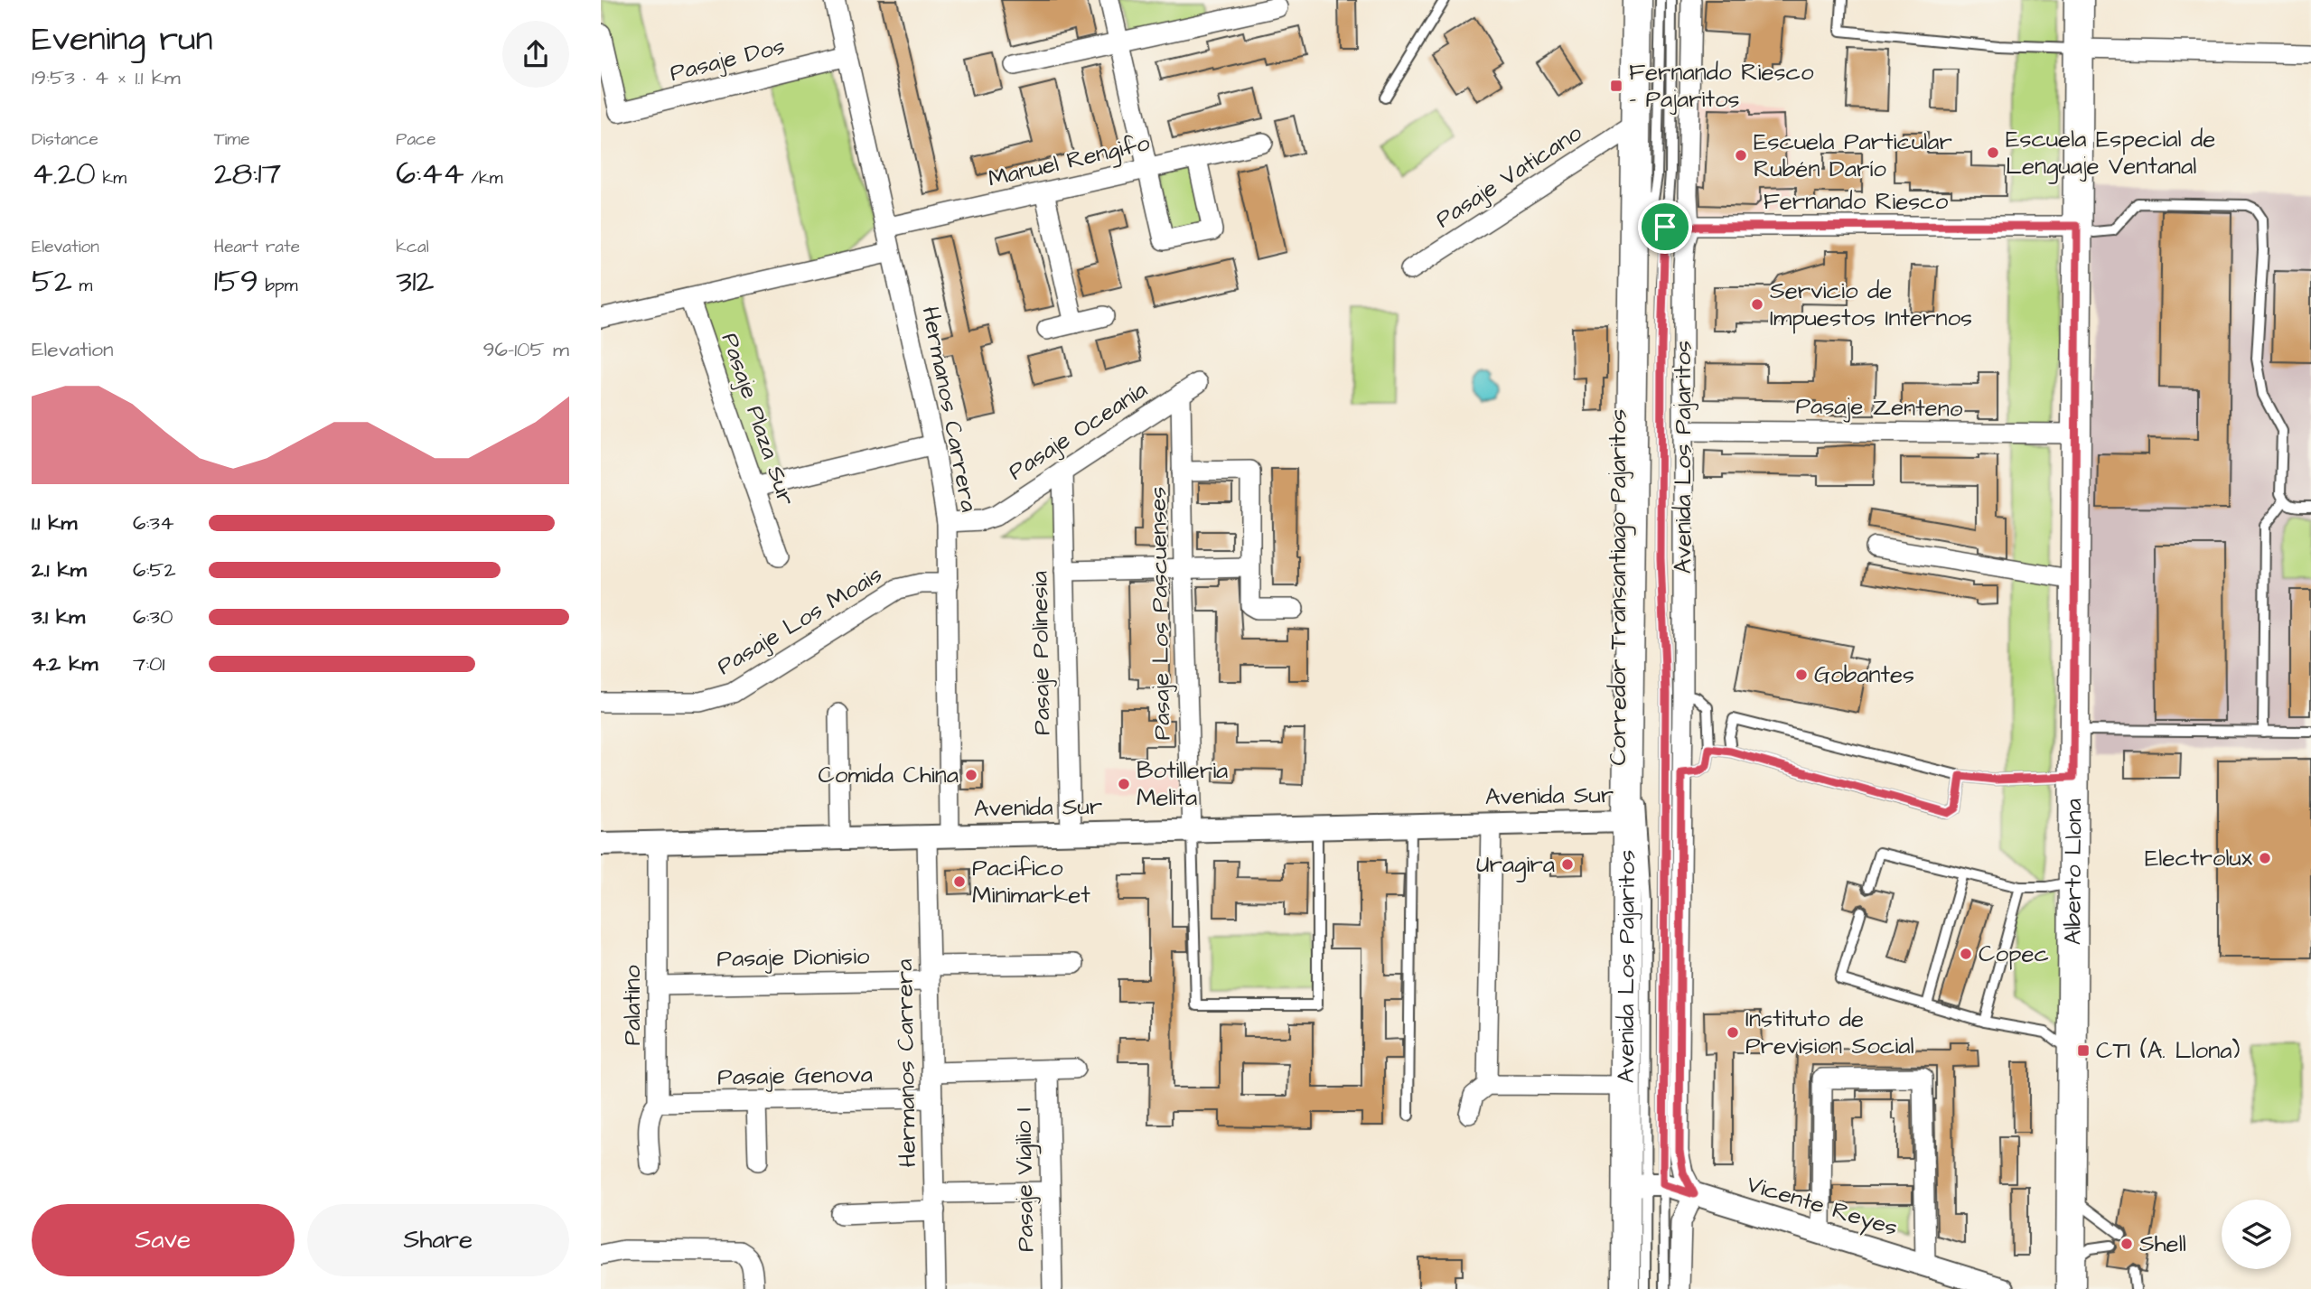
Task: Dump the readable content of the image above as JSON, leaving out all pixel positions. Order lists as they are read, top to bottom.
{
  "streets": {
    "main road": ["Avenida Los Pajaritos", "Alberto Llona"],
    "street": [
      "Pasaje Dos",
      "Manuel Rengifo",
      "Pasaje Vaticano",
      "Fernando Riesco",
      "Pasaje Zenteno",
      "Hermanos Carrera",
      "Pasaje Plaza Sur",
      "Pasaje Oceanía",
      "Pasaje Los Pascuenses",
      "Pasaje Los Moais",
      "Pasaje Polinesia",
      "Avenida Sur",
      "Pasaje Dionisio",
      "Palatino",
      "Pasaje Genova",
      "Pasaje Vigilio I",
      "Vicente Reyes"
    ],
    "lane": ["Corredor Transantiago Pajaritos"]
  },
  "crossings": [
    ["Pasaje Dos", "Hermanos Carrera"],
    ["Manuel Rengifo", "Hermanos Carrera"],
    ["Pasaje Vaticano", "Avenida Los Pajaritos"],
    ["Fernando Riesco", "Avenida Los Pajaritos"],
    ["Fernando Riesco", "Corredor Transantiago Pajaritos"],
    ["Fernando Riesco", "Alberto Llona"],
    ["Pasaje Zenteno", "Avenida Los Pajaritos"],
    ["Pasaje Zenteno", "Alberto Llona"],
    ["Hermanos Carrera", "Pasaje Oceanía"],
    ["Hermanos Carrera", "Pasaje Los Moais"],
    ["Hermanos Carrera", "Avenida Sur"],
    ["Hermanos Carrera", "Pasaje Dionisio"],
    ["Hermanos Carrera", "Pasaje Genova"],
    ["Pasaje Oceanía", "Pasaje Los Pascuenses"],
    ["Pasaje Oceanía", "Pasaje Polinesia"],
    ["Avenida Los Pajaritos", "Corredor Transantiago Pajaritos"],
    ["Avenida Los Pajaritos", "Avenida Sur"],
    ["Avenida Los Pajaritos", "Vicente Reyes"],
    ["Corredor Transantiago Pajaritos", "Vicente Reyes"],
    ["Pasaje Los Pascuenses", "Avenida Sur"],
    ["Pasaje Polinesia", "Avenida Sur"],
    ["Avenida Sur", "Palatino"],
    ["Pasaje Dionisio", "Palatino"],
    ["Palatino", "Pasaje Genova"]
  ],
  "places": {
    "transit": ["Fernando Riesco - Pajaritos", "CTI (A. Llona)"],
    "other": [
      "Escuela Especial de Lenguaje Ventanal",
      "Escuela Particular Rubén Darío",
      "Servicio de Impuestos Internos",
      "Gobantes",
      "Comida China",
      "Botilleria Melita",
      "Electrolux",
      "Uragira",
      "Pacifico Minimarket",
      "Copec",
      "Instituto de Prevision Social",
      "Shell"
    ]
  },
  "page": {
    "heading": ["Evening run", "19:53 · 4 × 1.1 km"],
    "stats": [
      ["Distance", "4.20 km"],
      ["Time", "28:17"],
      ["Pace", "6:44 /km"],
      ["Elevation", "52 m"],
      ["Heart rate", "159 bpm"],
      ["kcal", "312"]
    ],
    "chart": ["Elevation", "96–105 m"],
    "list": [
      {
        "name": "1.1 km",
        "note": "6:34"
      },
      {
        "name": "2.1 km",
        "note": "6:52"
      },
      {
        "name": "3.1 km",
        "note": "6:30"
      },
      {
        "name": "4.2 km",
        "note": "7:01"
      }
    ],
    "buttons": ["Save", "Share"]
  }
}
